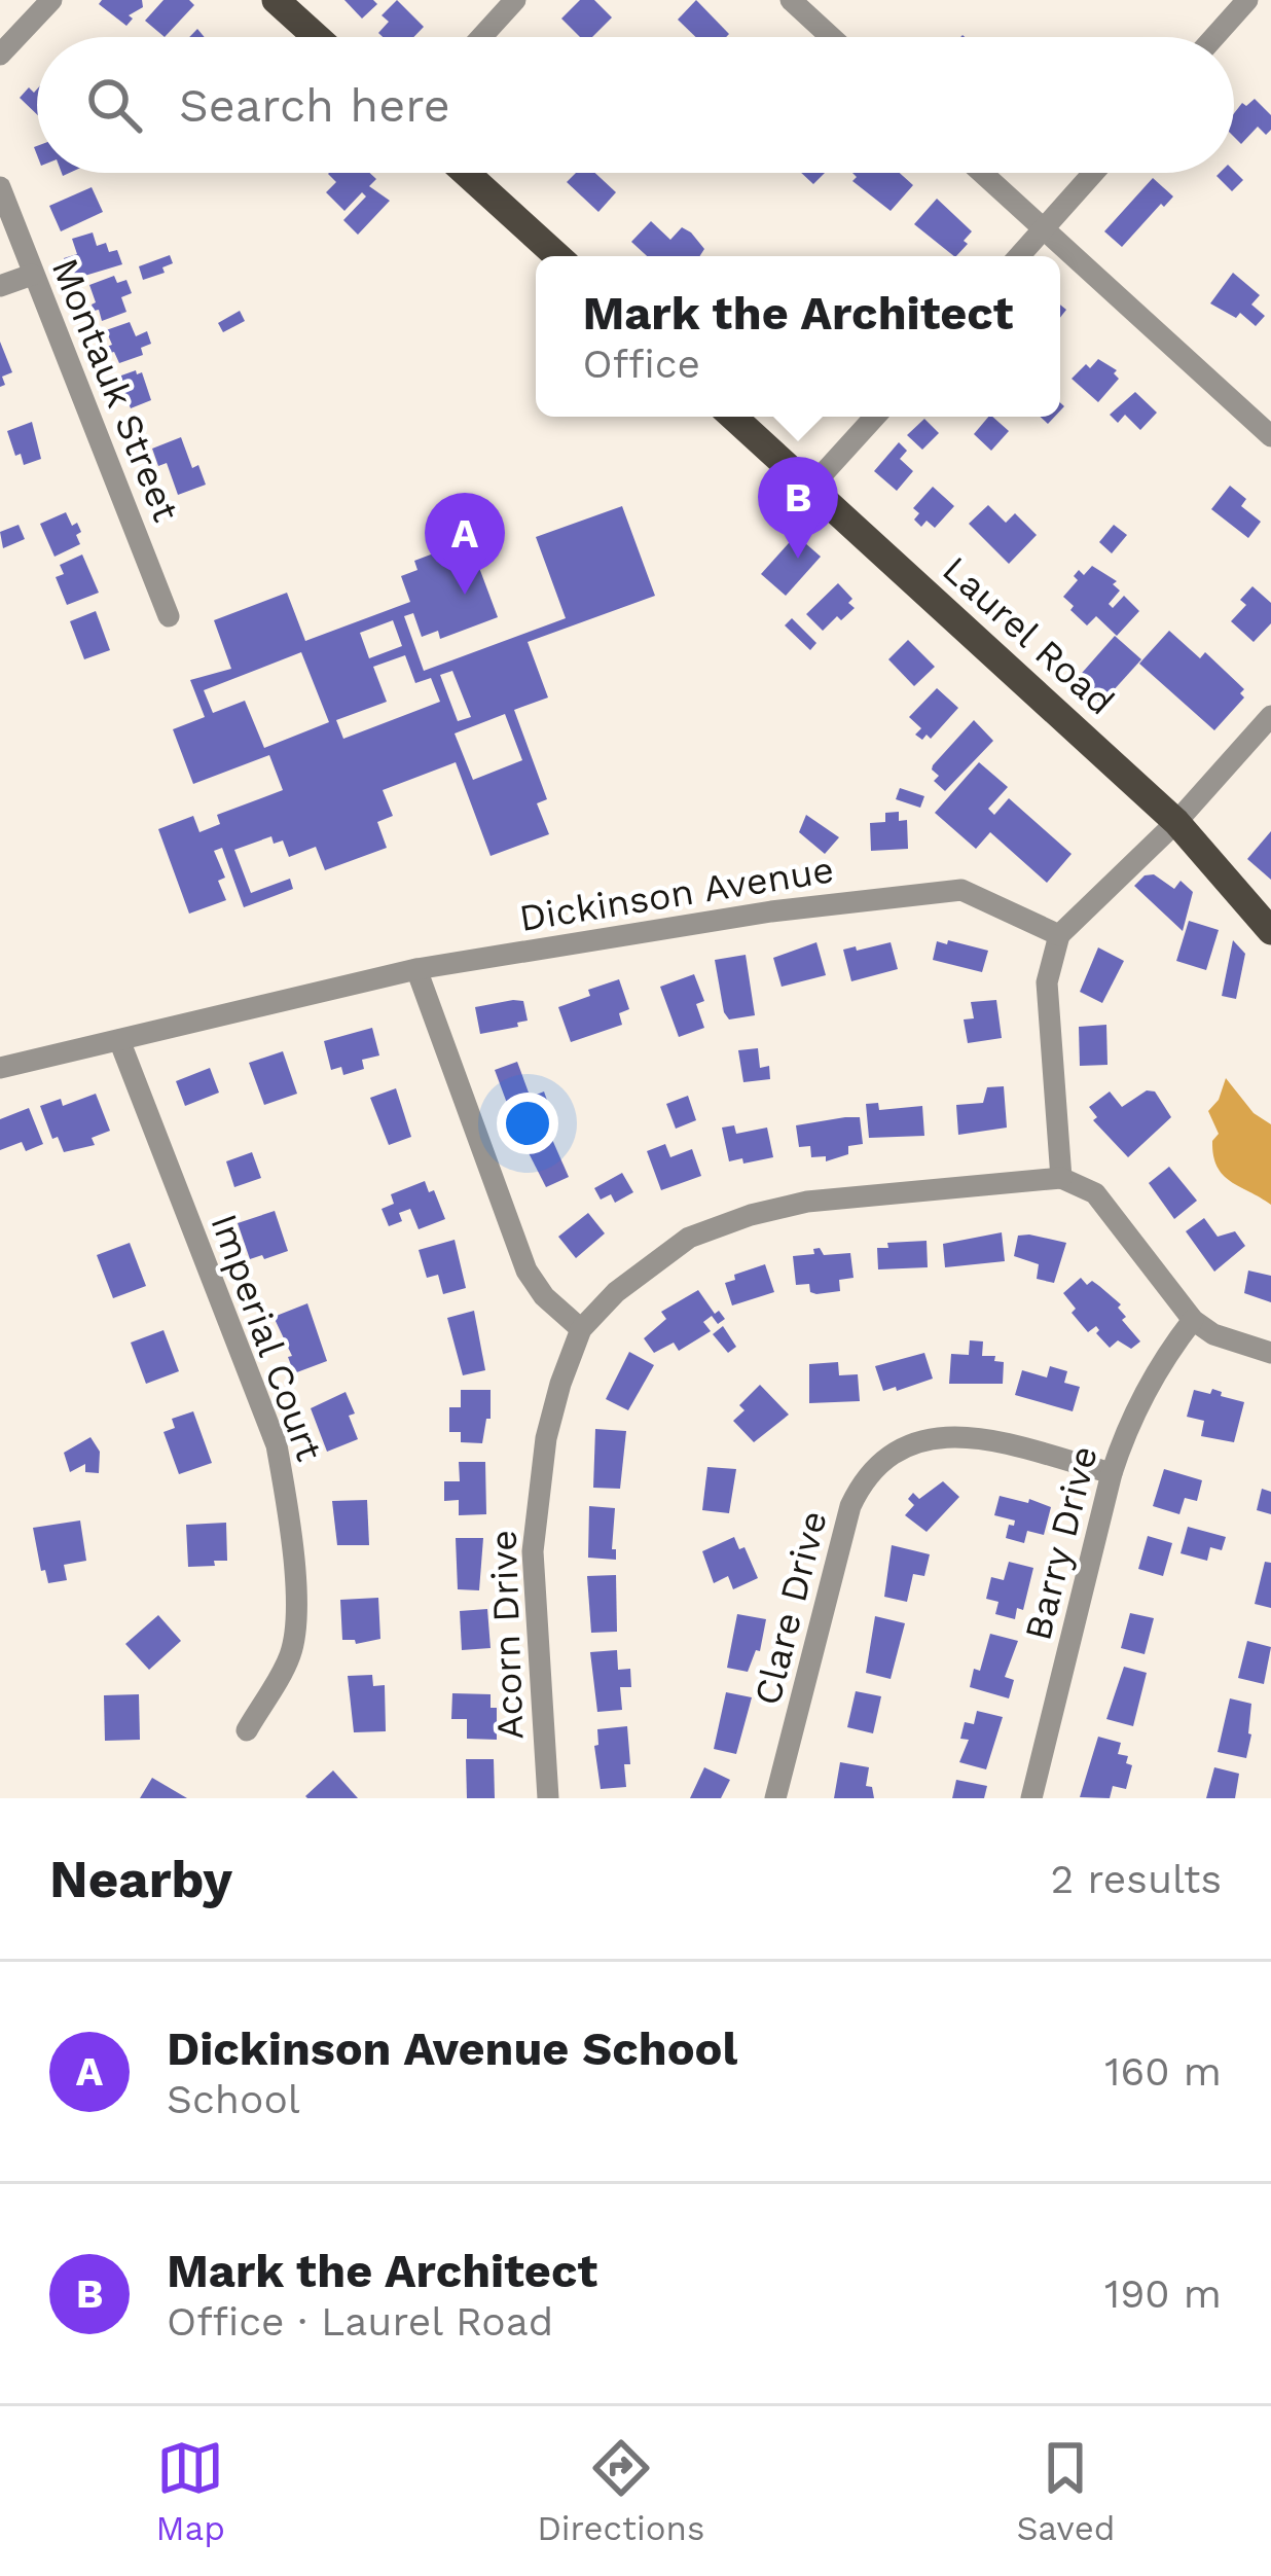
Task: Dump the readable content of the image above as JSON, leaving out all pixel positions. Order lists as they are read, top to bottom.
{
  "streets": {
    "main road": ["Laurel Road"],
    "street": [
      "Montauk Street",
      "Dickinson Avenue",
      "Imperial Court",
      "Barry Drive",
      "Clare Drive",
      "Acorn Drive"
    ]
  },
  "crossings": [
    ["Dickinson Avenue", "Imperial Court"],
    ["Barry Drive", "Clare Drive"]
  ],
  "page": {
    "search": "Search here",
    "popup": ["Mark the Architect", "Office"],
    "pins": ["B", "A"],
    "heading": ["Nearby", "2 results"],
    "list": [
      {
        "mark": "A",
        "name": "Dickinson Avenue School",
        "note": "School",
        "value": "160 m"
      },
      {
        "mark": "B",
        "name": "Mark the Architect",
        "note": "Office · Laurel Road",
        "value": "190 m"
      }
    ],
    "nav": ["Map", "Directions", "Saved"]
  }
}
